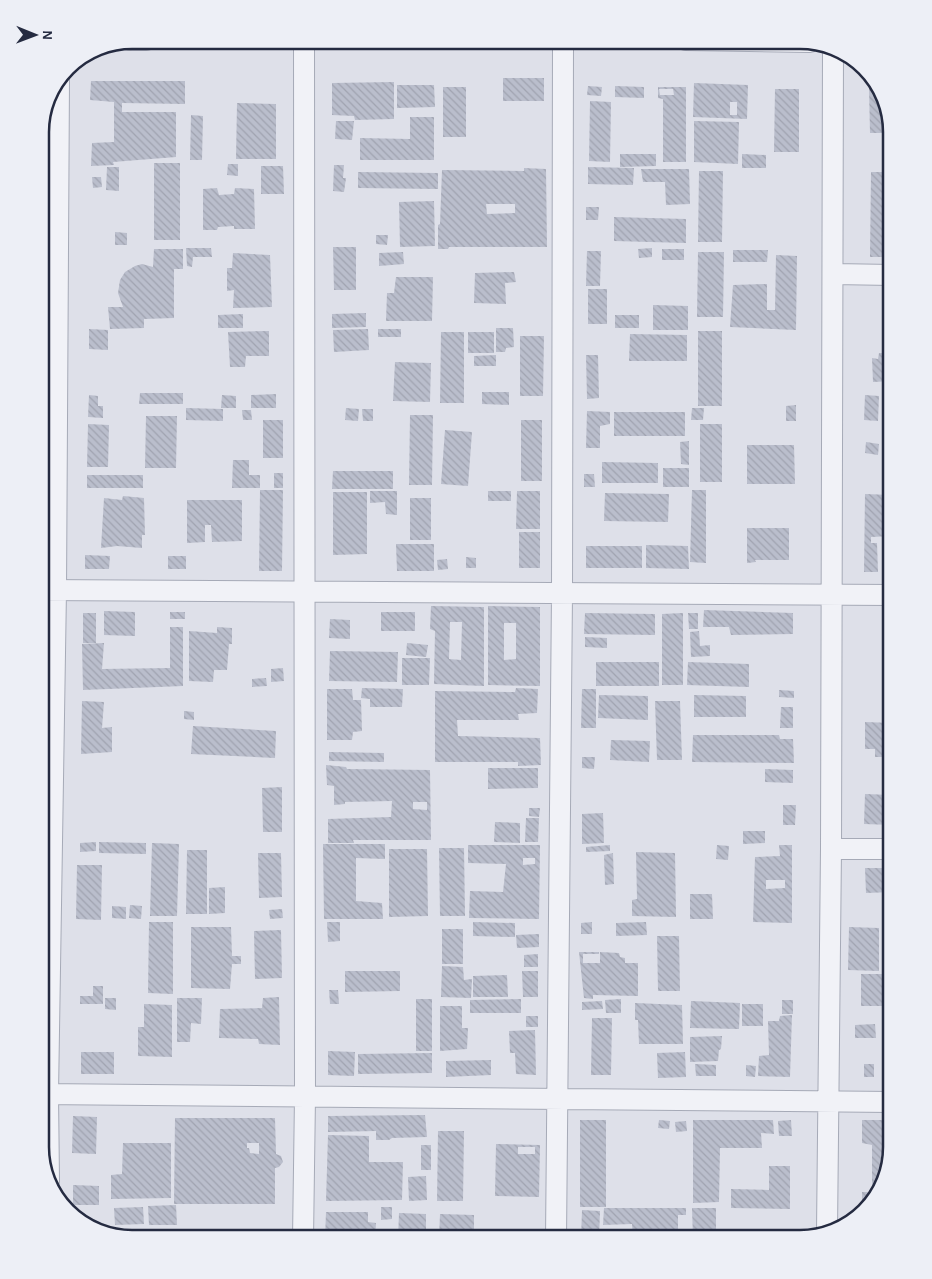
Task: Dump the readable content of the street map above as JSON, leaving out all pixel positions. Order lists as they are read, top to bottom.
{
  "north": "right"
}
